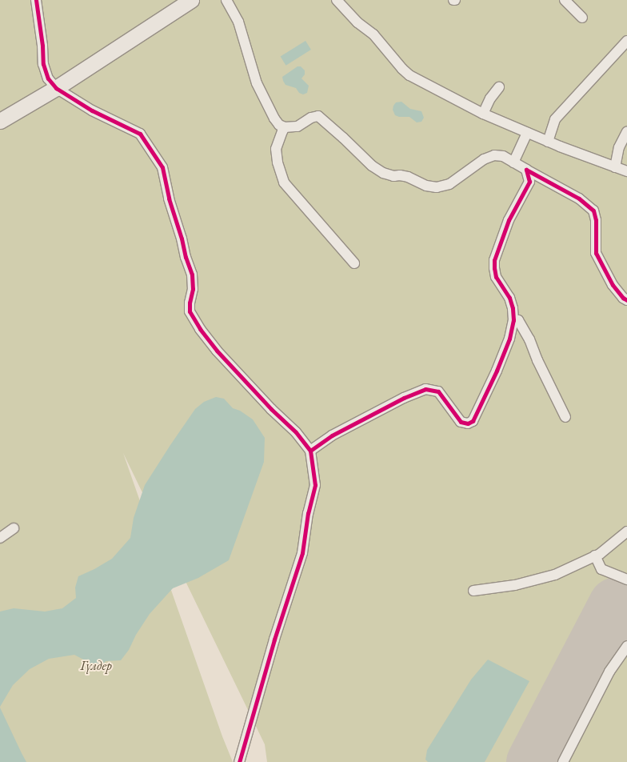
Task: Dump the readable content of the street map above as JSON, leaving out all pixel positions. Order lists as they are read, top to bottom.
{
  "parks": ["Гүлдер"]
}
